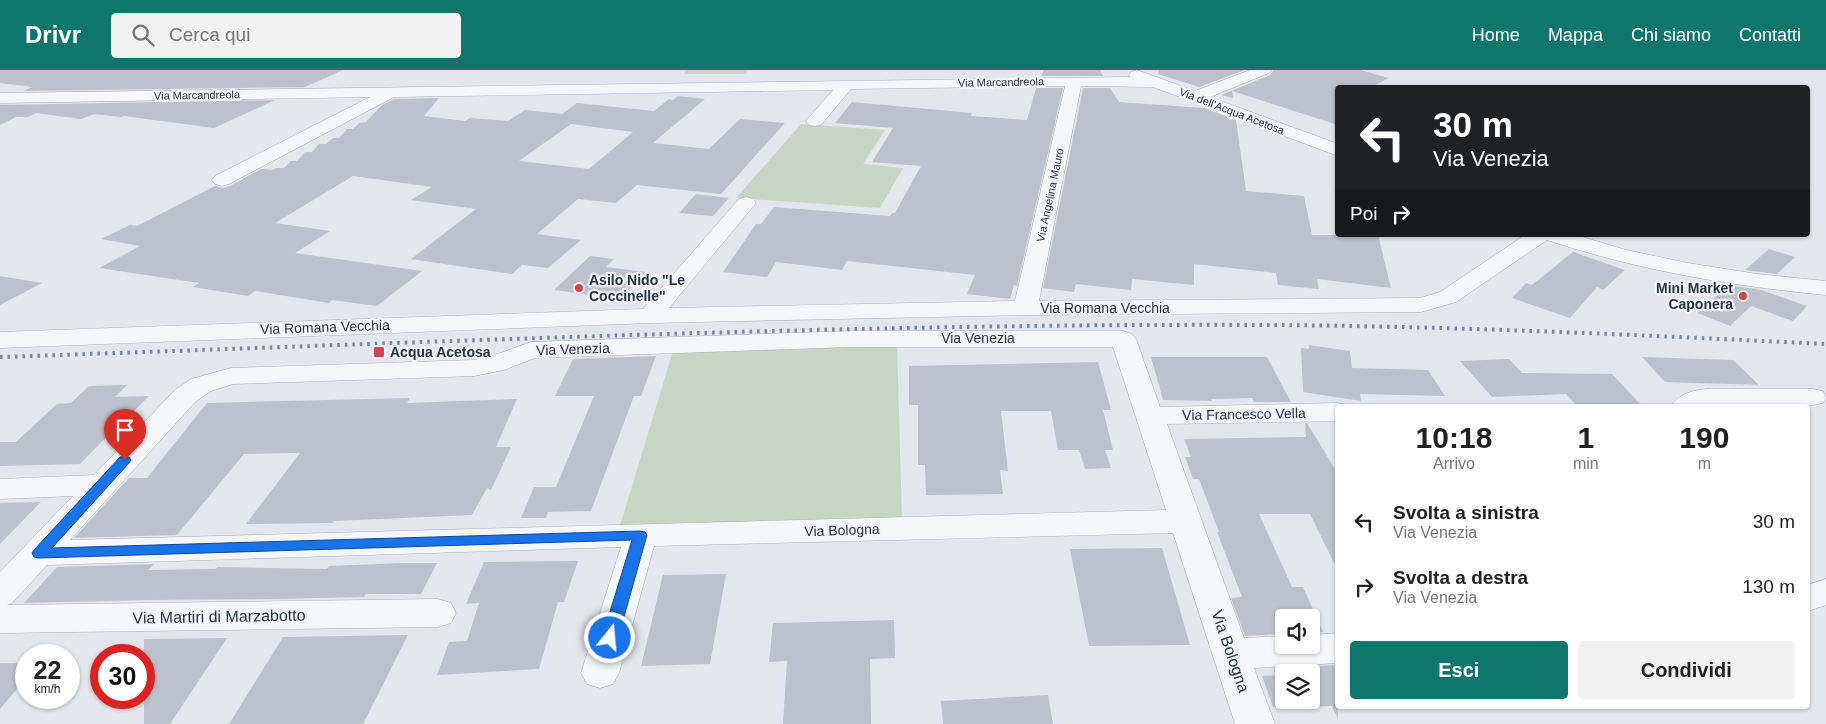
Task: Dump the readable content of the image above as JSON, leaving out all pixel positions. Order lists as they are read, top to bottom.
{
  "streets": {
    "street": [
      "Via Marcandreola",
      "Via dell'Acqua Acetosa",
      "Via Angelina Mauro",
      "Via Romana Vecchia",
      "Via Venezia",
      "Via Francesco Vella",
      "Via Bologna",
      "Via Martiri di Marzabotto"
    ]
  },
  "crossings": [
    ["Via Marcandreola", "Via dell'Acqua Acetosa"],
    ["Via Marcandreola", "Via Angelina Mauro"],
    ["Via Angelina Mauro", "Via Romana Vecchia"],
    ["Via Venezia", "Via Bologna"],
    ["Via Francesco Vella", "Via Bologna"]
  ],
  "places": {
    "other": ["Asilo Nido \"Le Coccinelle\"", "Mini Market Caponera"],
    "transit": ["Acqua Acetosa"]
  },
  "page": {
    "header": "Drivr",
    "search": "Cerca qui",
    "nav": [
      "Home",
      "Mappa",
      "Chi siamo",
      "Contatti"
    ],
    "turn": ["30 m", "Via Venezia"],
    "then": "Poi",
    "eta": [
      "10:18",
      "Arrivo",
      "1",
      "min",
      "190",
      "m"
    ],
    "list": [
      {
        "name": "Svolta a sinistra",
        "note": "Via Venezia",
        "value": "30 m"
      },
      {
        "name": "Svolta a destra",
        "note": "Via Venezia",
        "value": "130 m"
      }
    ],
    "buttons": ["Esci", "Condividi"],
    "speed": "22 km/h",
    "limit": "30"
  }
}
